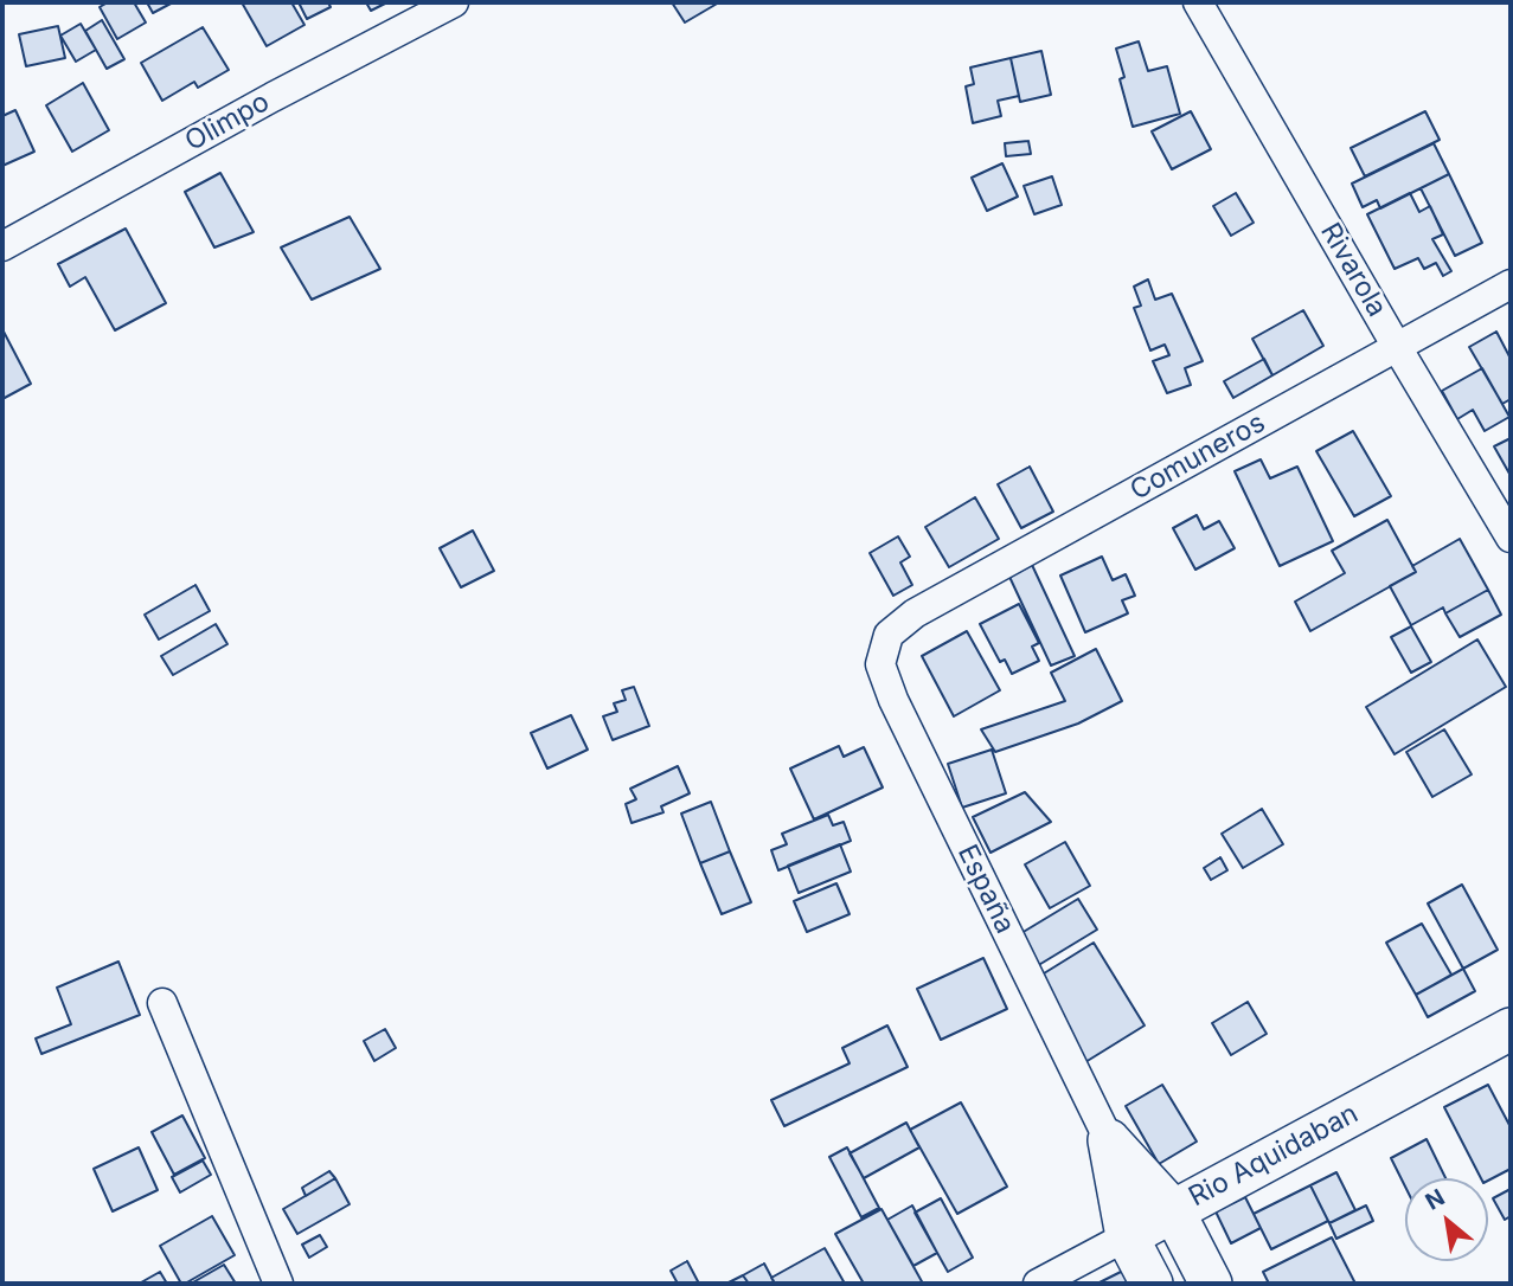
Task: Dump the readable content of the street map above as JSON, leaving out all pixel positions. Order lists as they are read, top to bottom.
{
  "streets": {
    "street": [
      "Olimpo",
      "Rivarola",
      "Comuneros",
      "España",
      "Rio Aquidaban"
    ]
  },
  "crossings": [
    ["Rivarola", "Comuneros"],
    ["Comuneros", "España"]
  ],
  "north": "top left"
}
